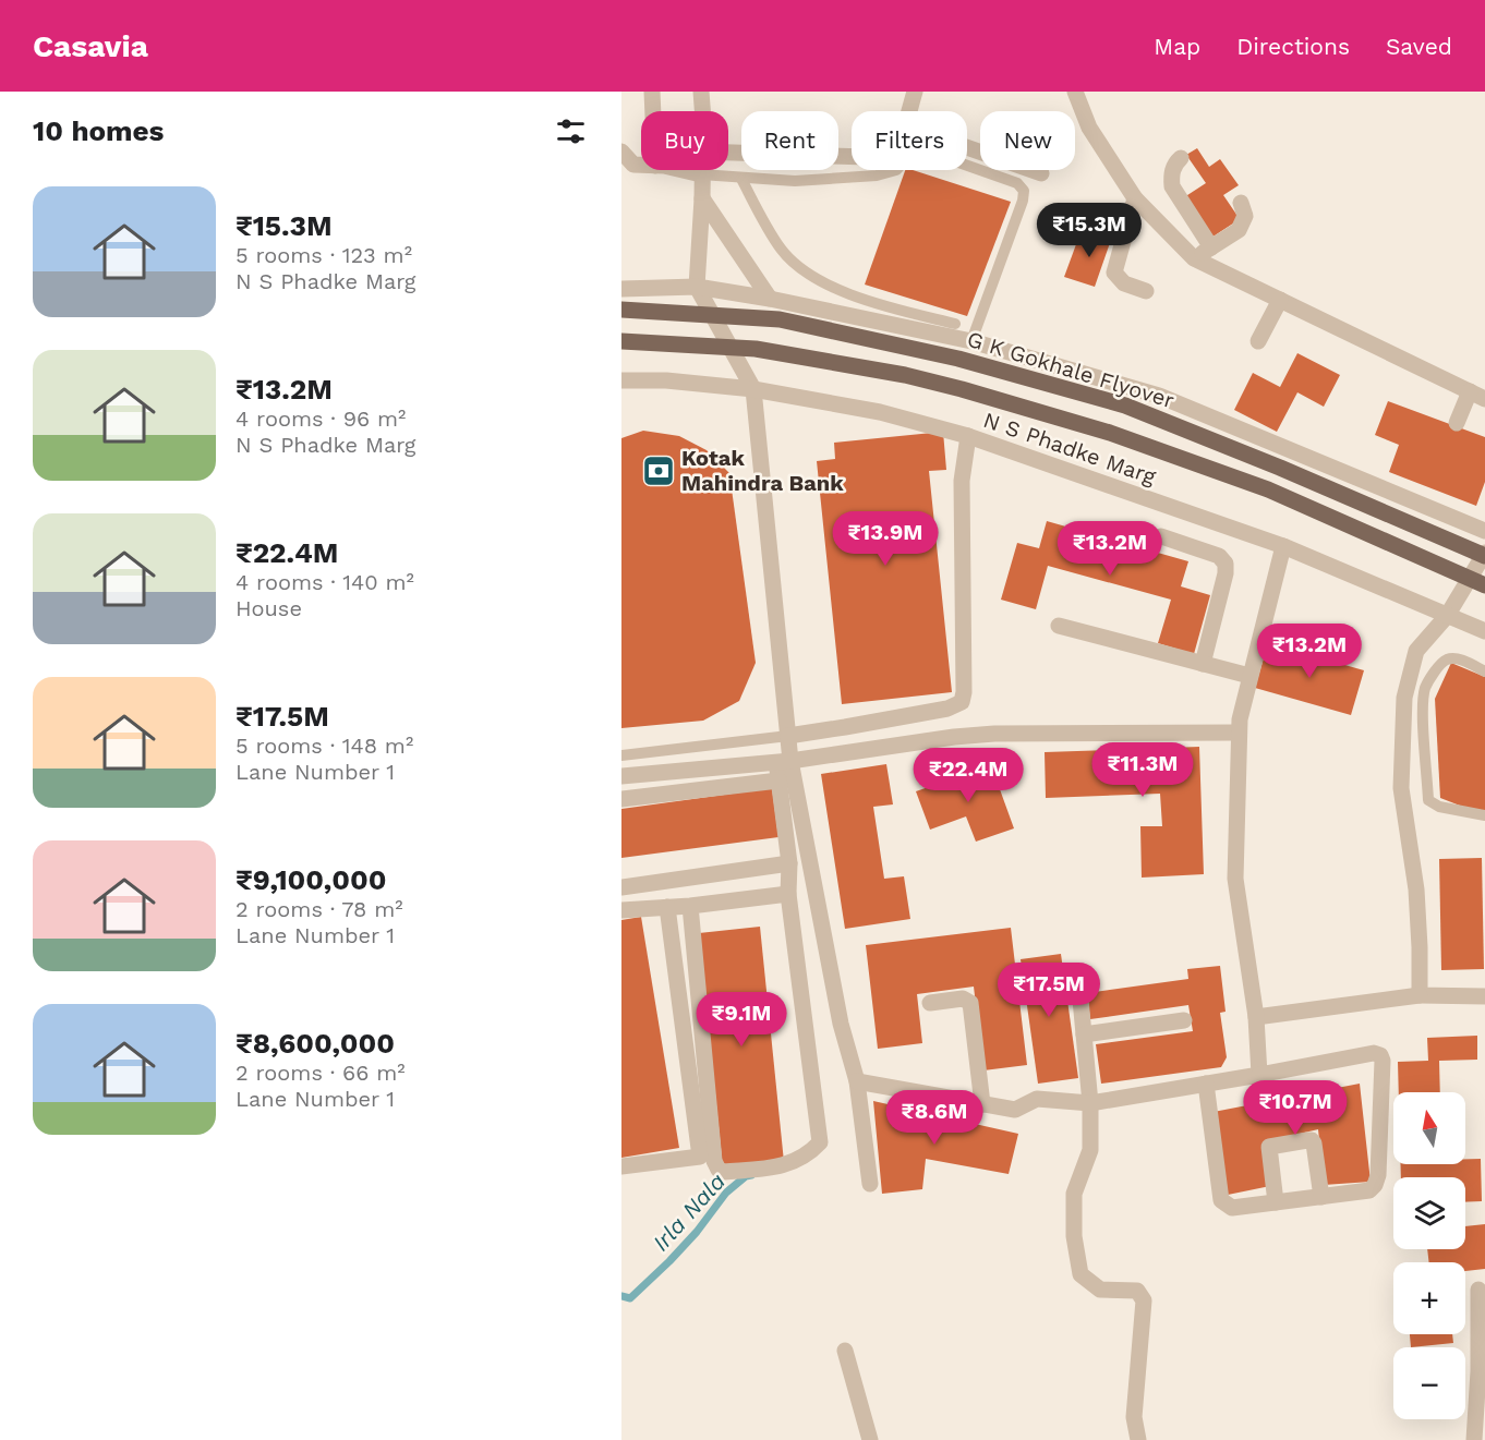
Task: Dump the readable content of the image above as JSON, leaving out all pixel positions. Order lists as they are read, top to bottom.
{
  "streets": {
    "main road": ["G K Gokhale Flyover"],
    "street": ["N S Phadke Marg"]
  },
  "water": ["Irla Nala"],
  "places": {
    "bank": ["Kotak Mahindra Bank"]
  },
  "north": "top",
  "page": {
    "header": "Casavia",
    "nav": ["Map", "Directions", "Saved"],
    "heading": "10 homes",
    "chip": [
      "Buy",
      "Rent",
      "Filters",
      "New"
    ],
    "list": [
      {
        "name": "₹15.3M",
        "note": "5 rooms · 123 m² · N S Phadke Marg"
      },
      {
        "name": "₹13.2M",
        "note": "4 rooms · 96 m² · N S Phadke Marg"
      },
      {
        "name": "₹22.4M",
        "note": "4 rooms · 140 m² · House"
      },
      {
        "name": "₹17.5M",
        "note": "5 rooms · 148 m² · Lane Number 1"
      },
      {
        "name": "₹9,100,000",
        "note": "2 rooms · 78 m² · Lane Number 1"
      },
      {
        "name": "₹8,600,000",
        "note": "2 rooms · 66 m² · Lane Number 1"
      }
    ],
    "price": [
      "₹15.3M",
      "₹13.9M",
      "₹13.2M",
      "₹13.2M",
      "₹11.3M",
      "₹22.4M",
      "₹17.5M",
      "₹9.1M",
      "₹10.7M",
      "₹8.6M"
    ],
    "map_buttons": ["+", "−"]
  }
}
